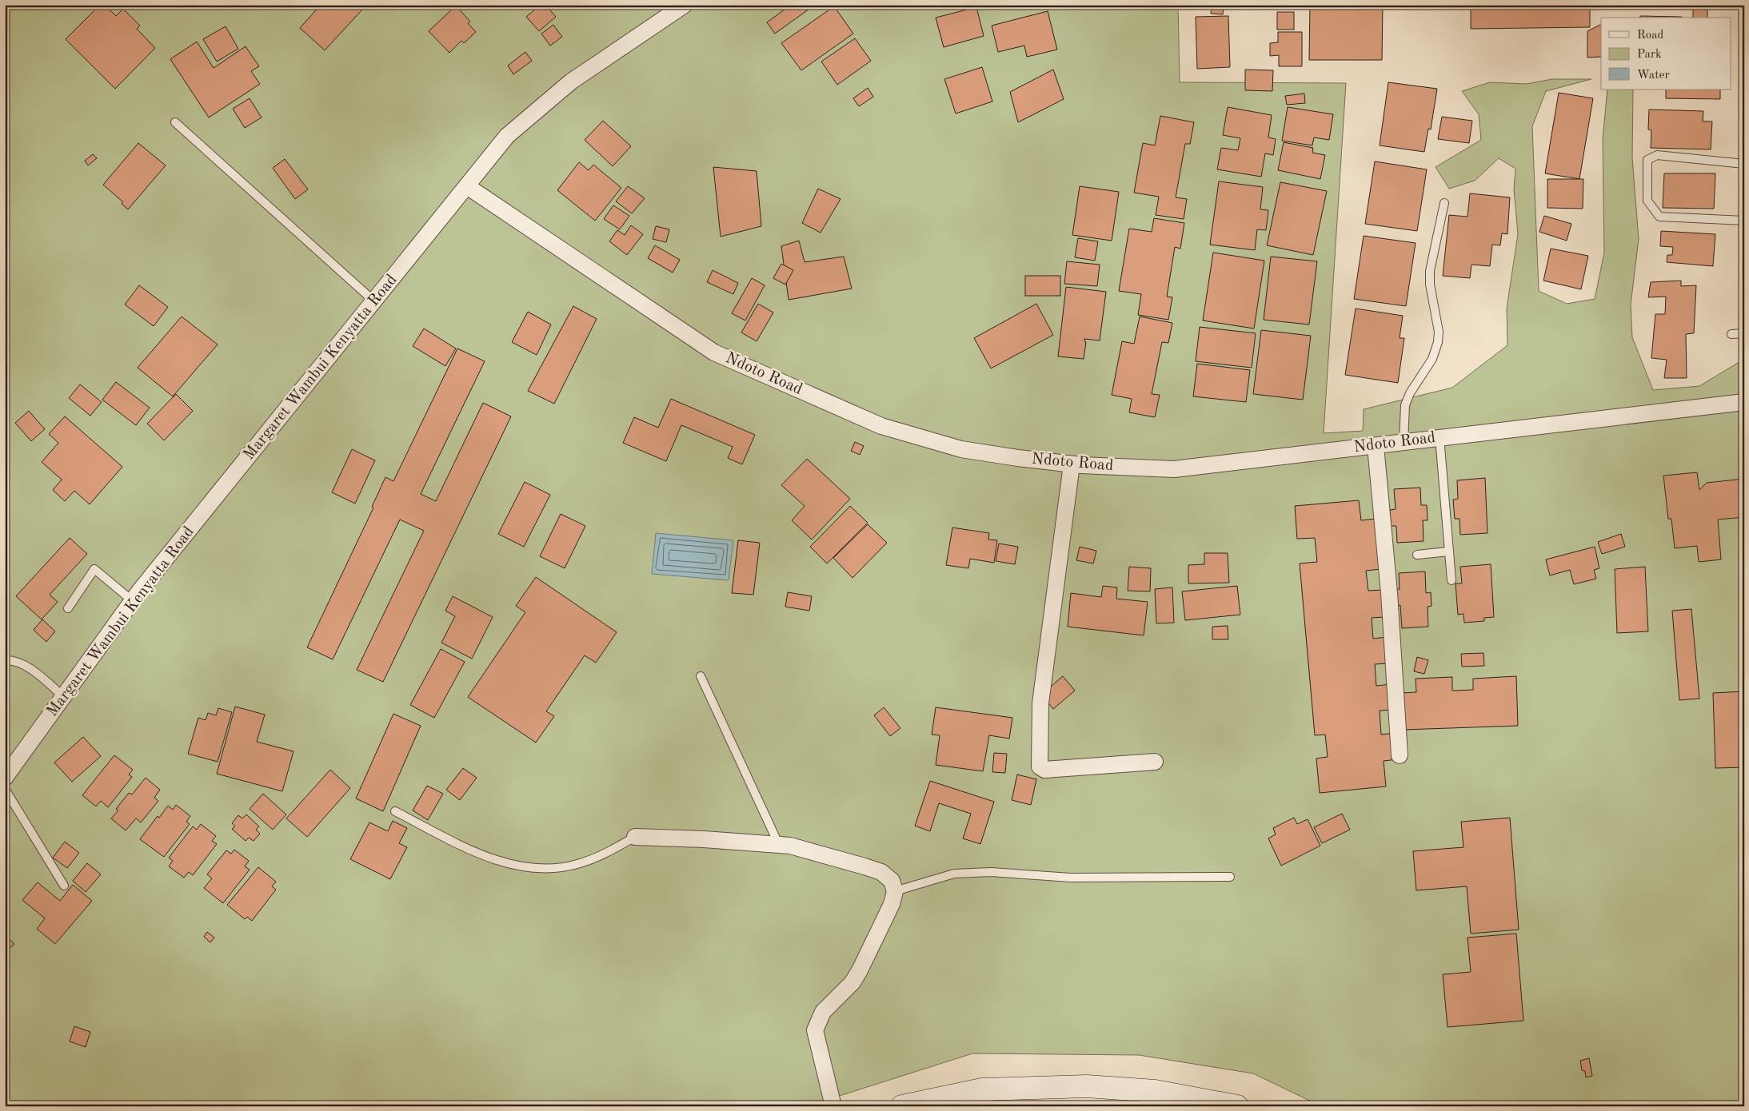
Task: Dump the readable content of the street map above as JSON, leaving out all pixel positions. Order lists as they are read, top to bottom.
{
  "streets": {
    "street": ["Margaret Wambui Kenyatta Road", "Ndoto Road"]
  },
  "crossings": [
    ["Margaret Wambui Kenyatta Road", "Ndoto Road"]
  ],
  "legend": ["Road", "Park", "Water"]
}
